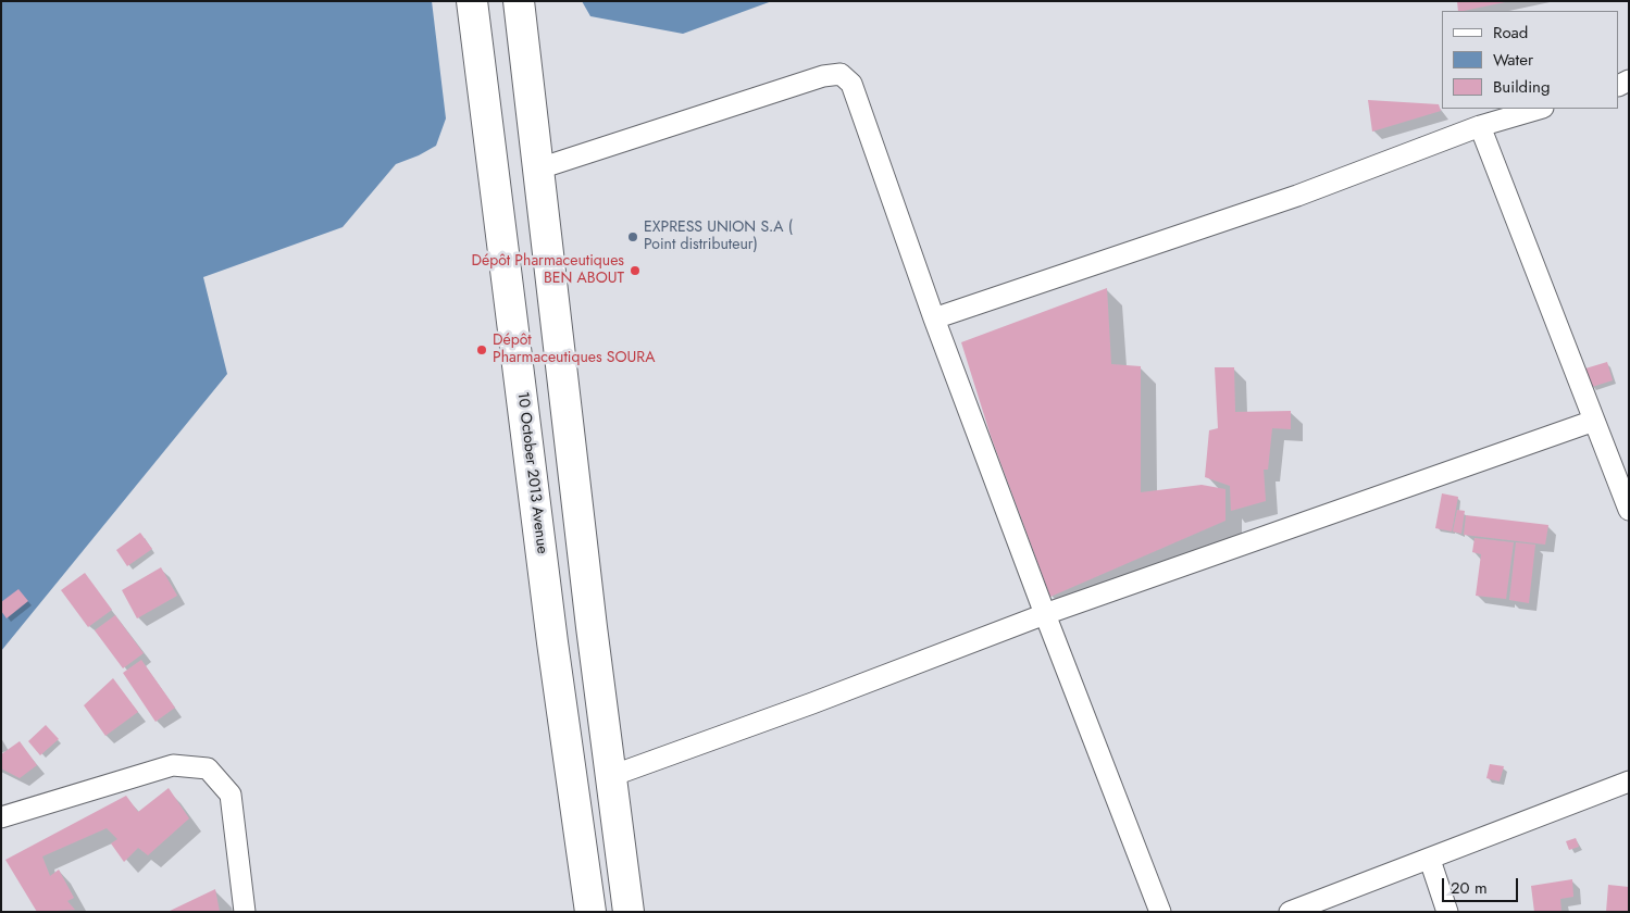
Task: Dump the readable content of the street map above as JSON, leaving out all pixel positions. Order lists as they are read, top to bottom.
{
  "streets": {
    "highway": ["10 October 2013 Avenue"]
  },
  "places": ["EXPRESS UNION S.A ( Point distributeur)", "Dépôt Pharmaceutiques BEN ABOUT", "Dépôt Pharmaceutiques SOURA"],
  "legend": ["Road", "Water", "Building"],
  "scale_bar": "20 m"
}
